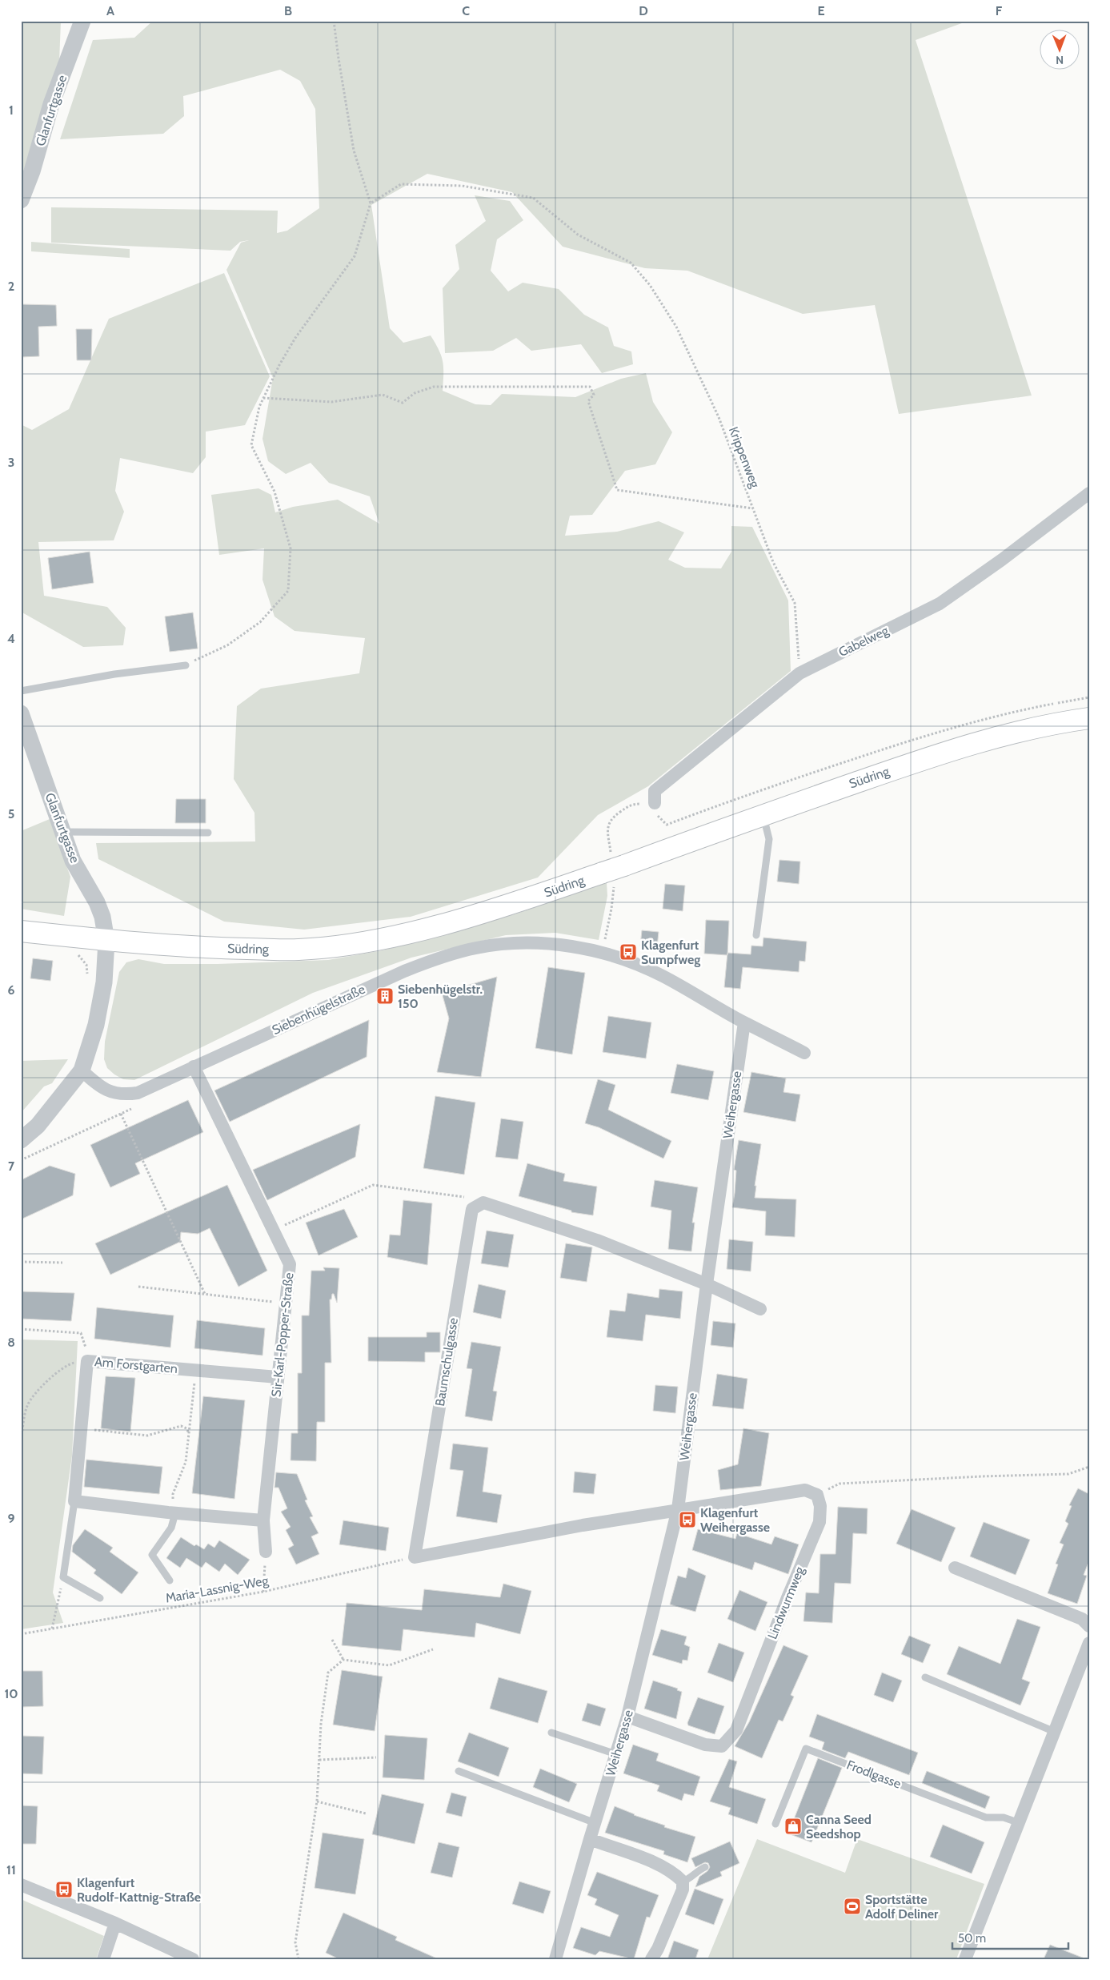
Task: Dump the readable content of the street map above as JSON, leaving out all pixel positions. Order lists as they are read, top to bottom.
{
  "streets": {
    "main road": ["Südring"],
    "street": [
      "Glanfurtgasse",
      "Gabelweg",
      "Siebenhügelstraße",
      "Weihergasse",
      "Sir-Karl-Popper-Straße",
      "Baumschulgasse",
      "Am Forstgarten",
      "Lindwurmweg"
    ],
    "lane": ["Frodlgasse"],
    "path": ["Krippenweg", "Maria-Lassnig-Weg"]
  },
  "crossings": [
    ["Glanfurtgasse", "Südring"],
    ["Krippenweg", "Gabelweg"],
    ["Siebenhügelstraße", "Weihergasse"],
    ["Siebenhügelstraße", "Sir-Karl-Popper-Straße"],
    ["Weihergasse", "Lindwurmweg"],
    ["Sir-Karl-Popper-Straße", "Am Forstgarten"],
    ["Baumschulgasse", "Maria-Lassnig-Weg"]
  ],
  "places": {
    "bus stop": ["Klagenfurt Sumpfweg", "Klagenfurt Weihergasse", "Klagenfurt Rudolf-Kattnig-Straße"],
    "building": ["Siebenhügelstr. 150"],
    "shop": ["Canna Seed Seedshop"],
    "sports": ["Sportstätte Adolf Deliner"]
  },
  "scale_bar": "50 m",
  "north": "bottom",
  "grid": {
    "columns": [
      "A",
      "B",
      "C",
      "D",
      "E",
      "F"
    ],
    "rows": [
      "1",
      "2",
      "3",
      "4",
      "5",
      "6",
      "7",
      "8",
      "9",
      "10",
      "11"
    ]
  }
}
